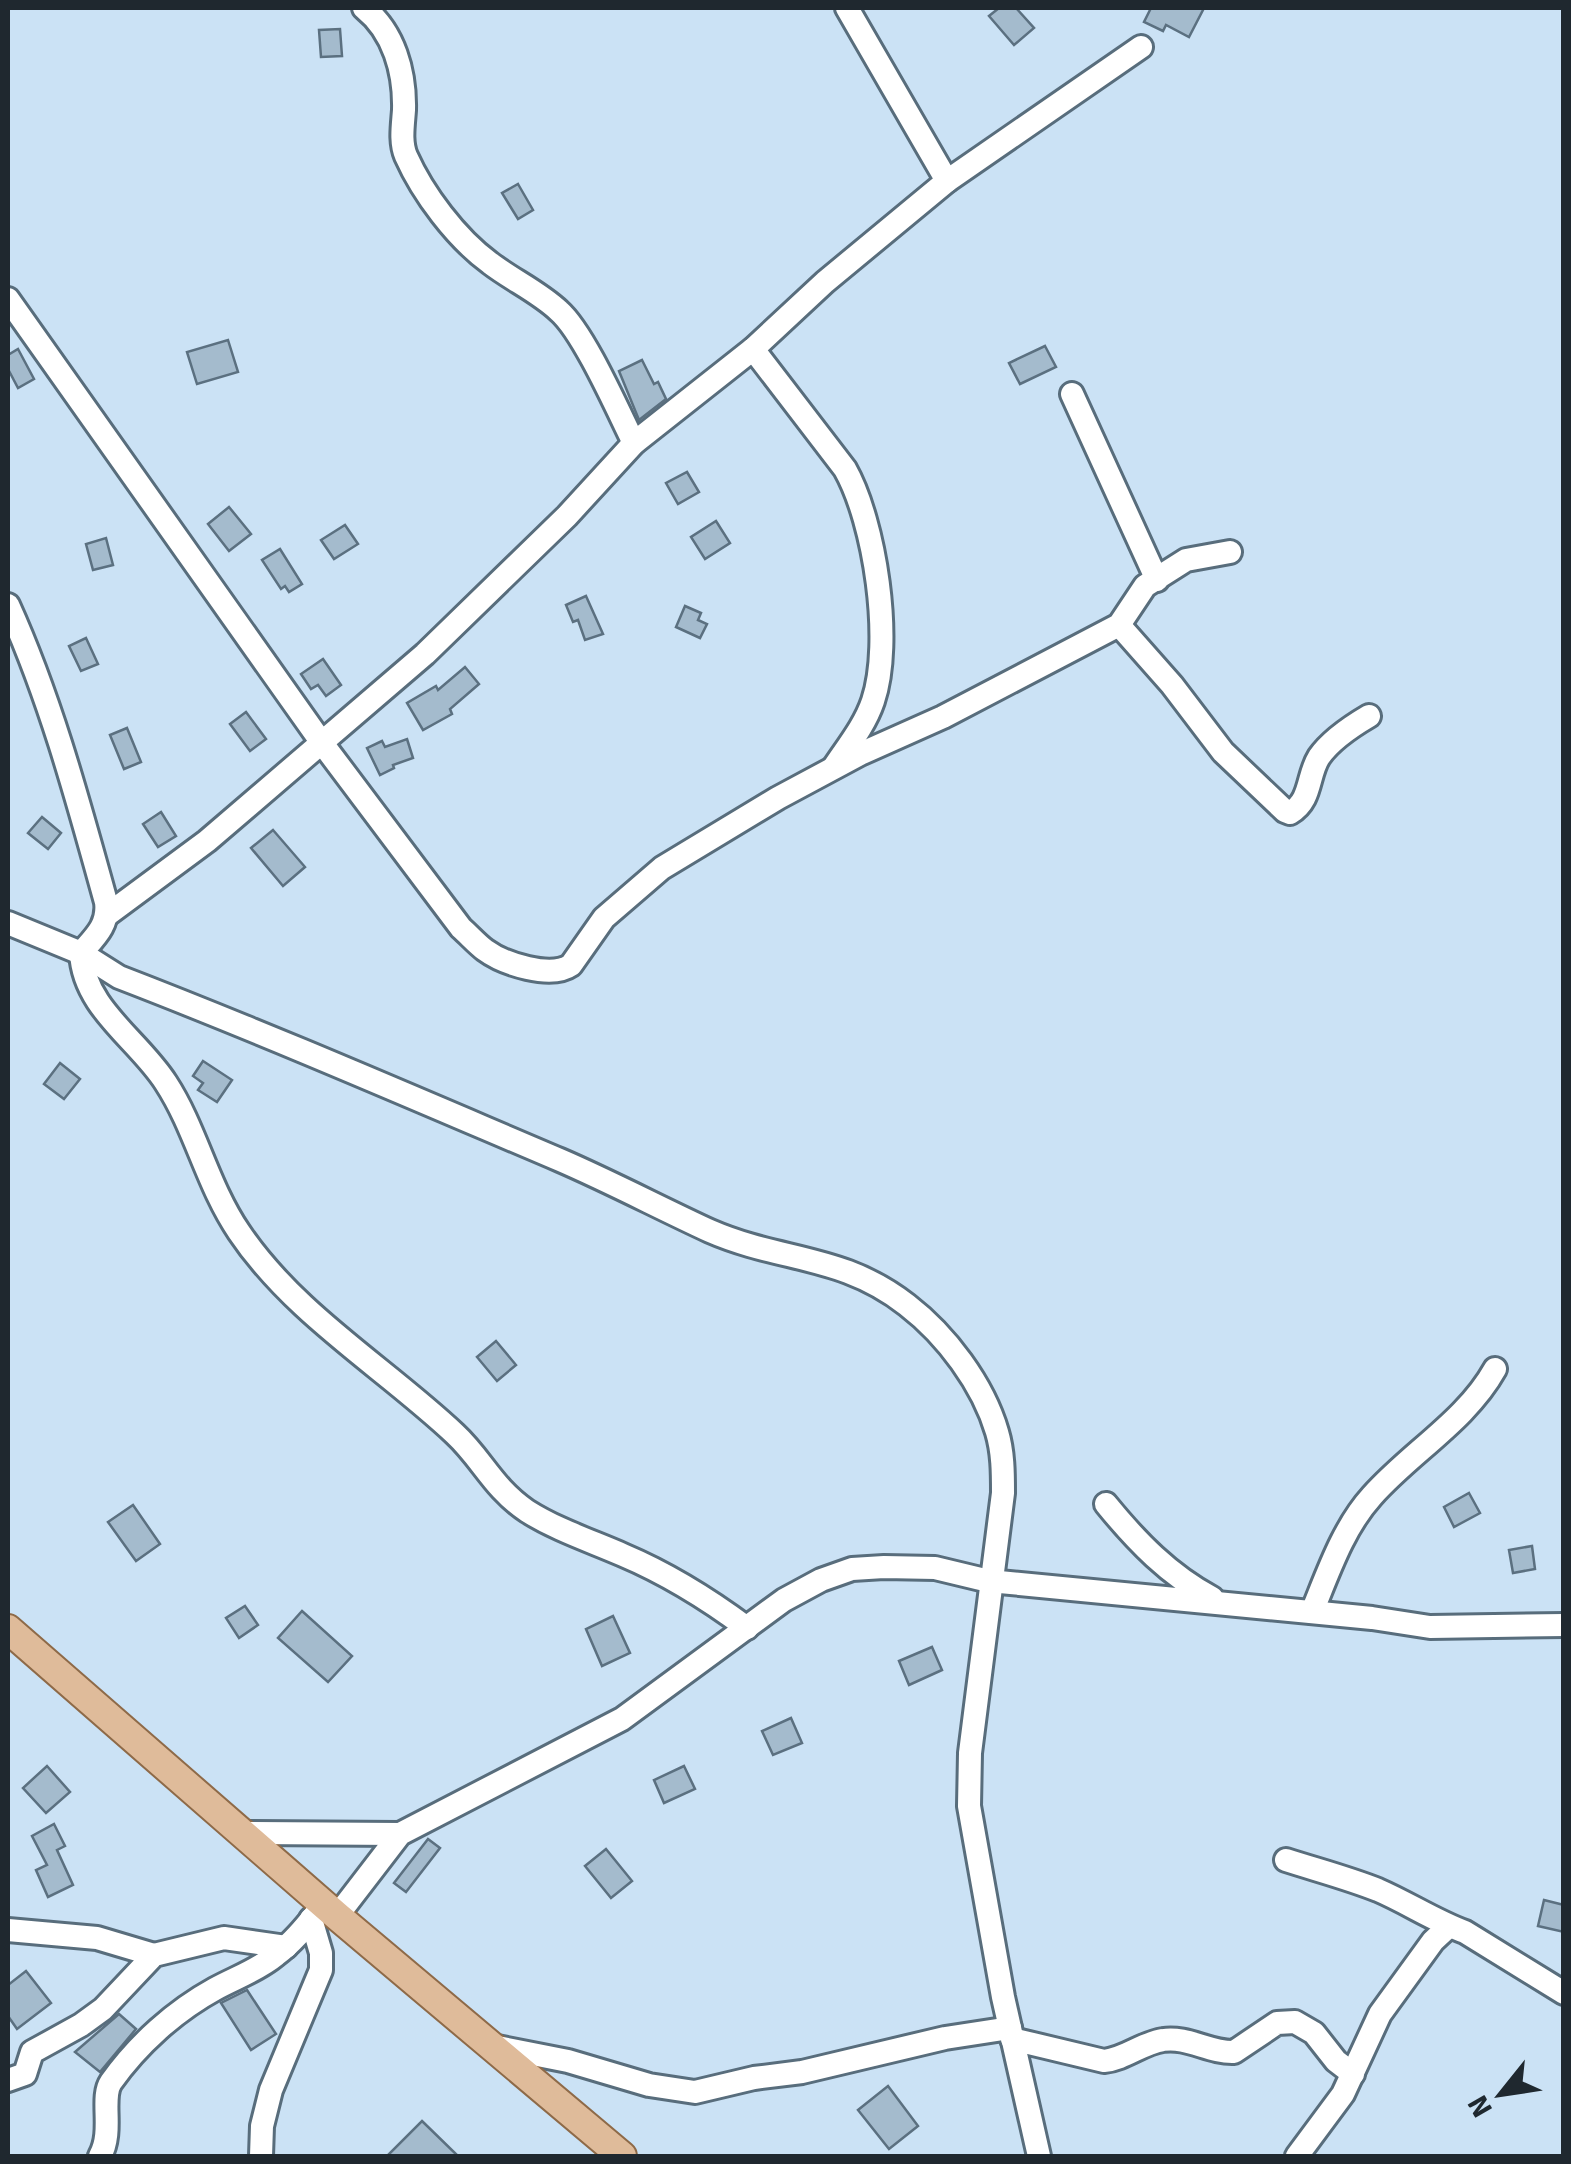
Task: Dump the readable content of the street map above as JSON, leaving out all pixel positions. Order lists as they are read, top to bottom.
{
  "north": "bottom left"
}
